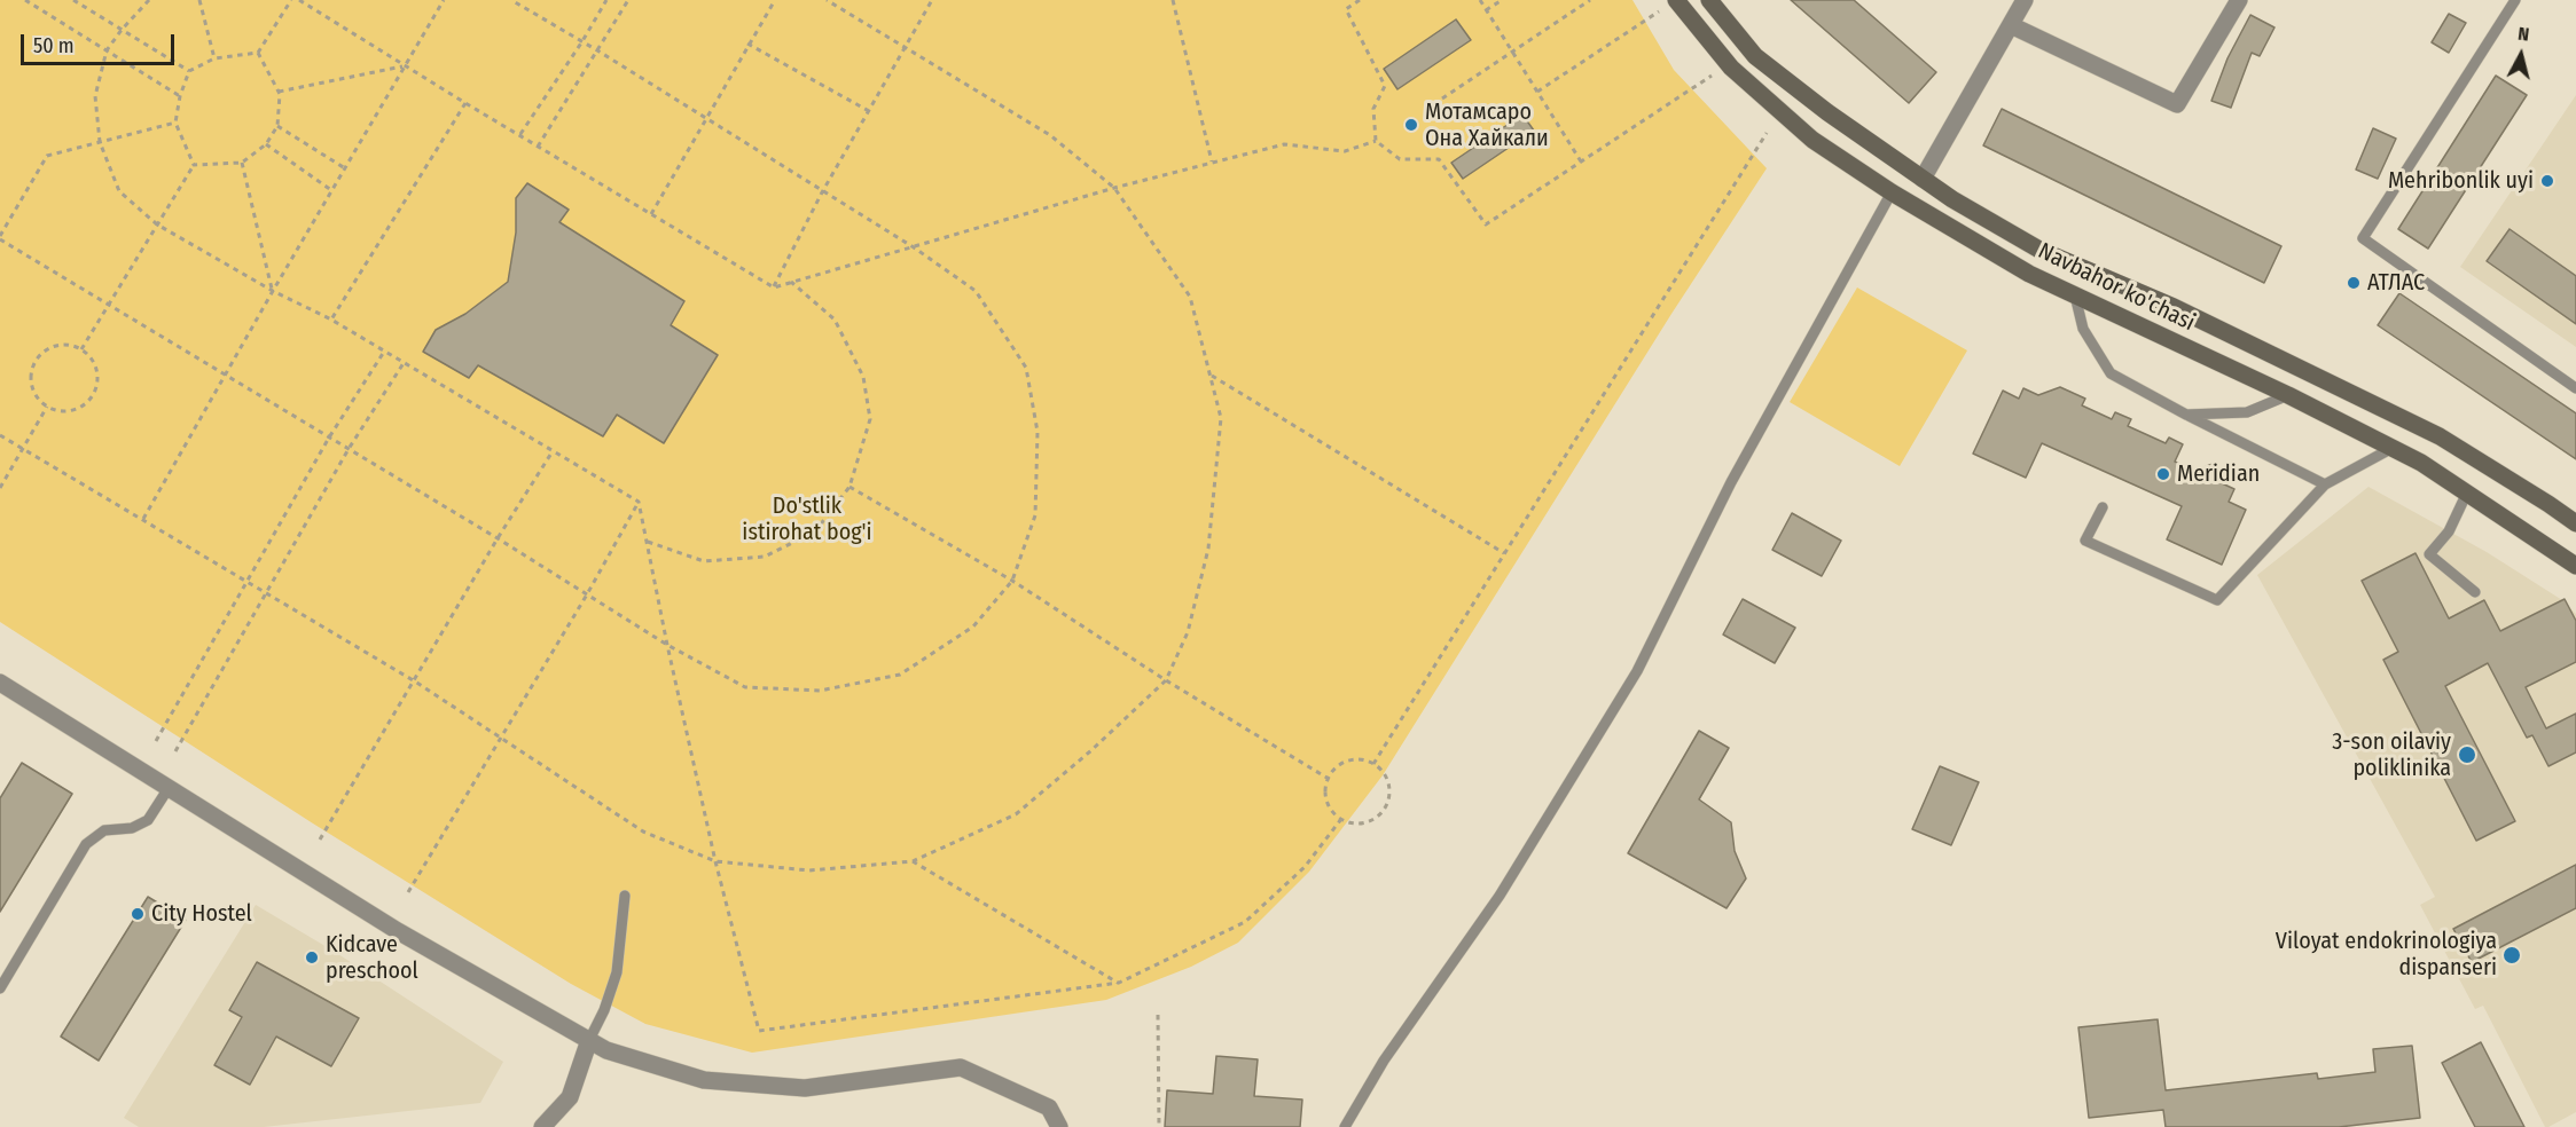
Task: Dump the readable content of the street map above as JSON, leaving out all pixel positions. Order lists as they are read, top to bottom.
{
  "streets": {
    "street": ["Navbahor ko'chasi"]
  },
  "parks": ["Do'stlik istirohat bog'i"],
  "places": [
    "Мотамсаро Она Хайкали",
    "Mehribonlik uyi",
    "АТЛАС",
    "Meridian",
    "3-son oilaviy poliklinika",
    "City Hostel",
    "Viloyat endokrinologiya dispanseri",
    "Kidcave preschool"
  ],
  "scale_bar": "50 m",
  "north": "top"
}
